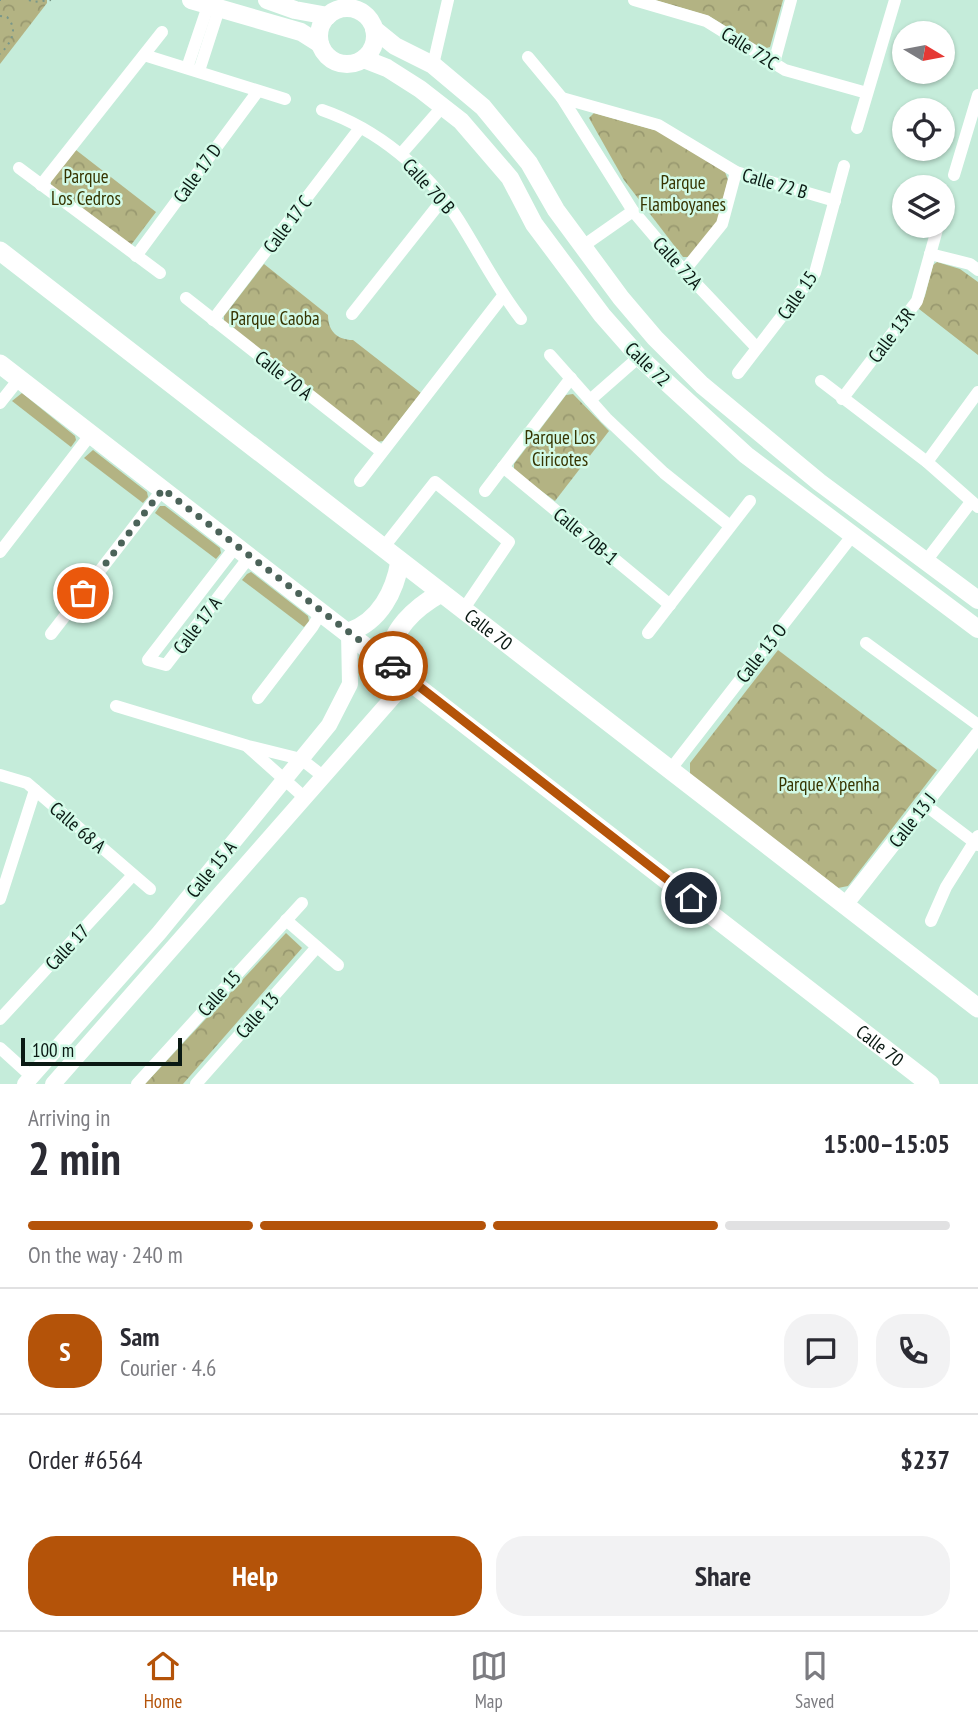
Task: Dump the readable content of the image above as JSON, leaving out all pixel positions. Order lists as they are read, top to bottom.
{
  "streets": {
    "main road": ["Calle 72", "Calle 70"],
    "street": [
      "Calle 72C",
      "Calle 17 D",
      "Calle 72 B",
      "Calle 70 B",
      "Calle 17 C",
      "Calle 72A",
      "Calle 15",
      "Calle 13R",
      "Calle 70 A",
      "Calle 70B-1",
      "Calle 17 A",
      "Calle 13 O",
      "Calle 13 J",
      "Calle 68 A",
      "Calle 15 A",
      "Calle 17",
      "Calle 13"
    ]
  },
  "crossings": [
    ["Calle 72 B", "Calle 72A"],
    ["Calle 72 B", "Calle 15"],
    ["Calle 70 B", "Calle 17 C"],
    ["Calle 17 C", "Calle 70 A"],
    ["Calle 72A", "Calle 15"],
    ["Calle 72", "Calle 13 O"],
    ["Calle 17 A", "Calle 70"],
    ["Calle 70", "Calle 13 O"],
    ["Calle 70", "Calle 13 J"],
    ["Calle 70", "Calle 15 A"],
    ["Calle 68 A", "Calle 17"]
  ],
  "parks": [
    "Parque Los Cedros",
    "Parque Flamboyanes",
    "Parque Caoba",
    "Parque Los Ciricotes",
    "Parque X'penha"
  ],
  "scale_bar": "100 m",
  "north": "right",
  "page": {
    "scale": "100 m",
    "heading": ["2 min", "Arriving in", "15:00–15:05"],
    "panel": [
      "Sam",
      "Courier · 4.6",
      "Order #6564",
      "$237"
    ],
    "bar": "On the way · 240 m",
    "round": "S",
    "buttons": ["Help", "Share"],
    "tabs": ["Home", "Map", "Saved"]
  }
}
